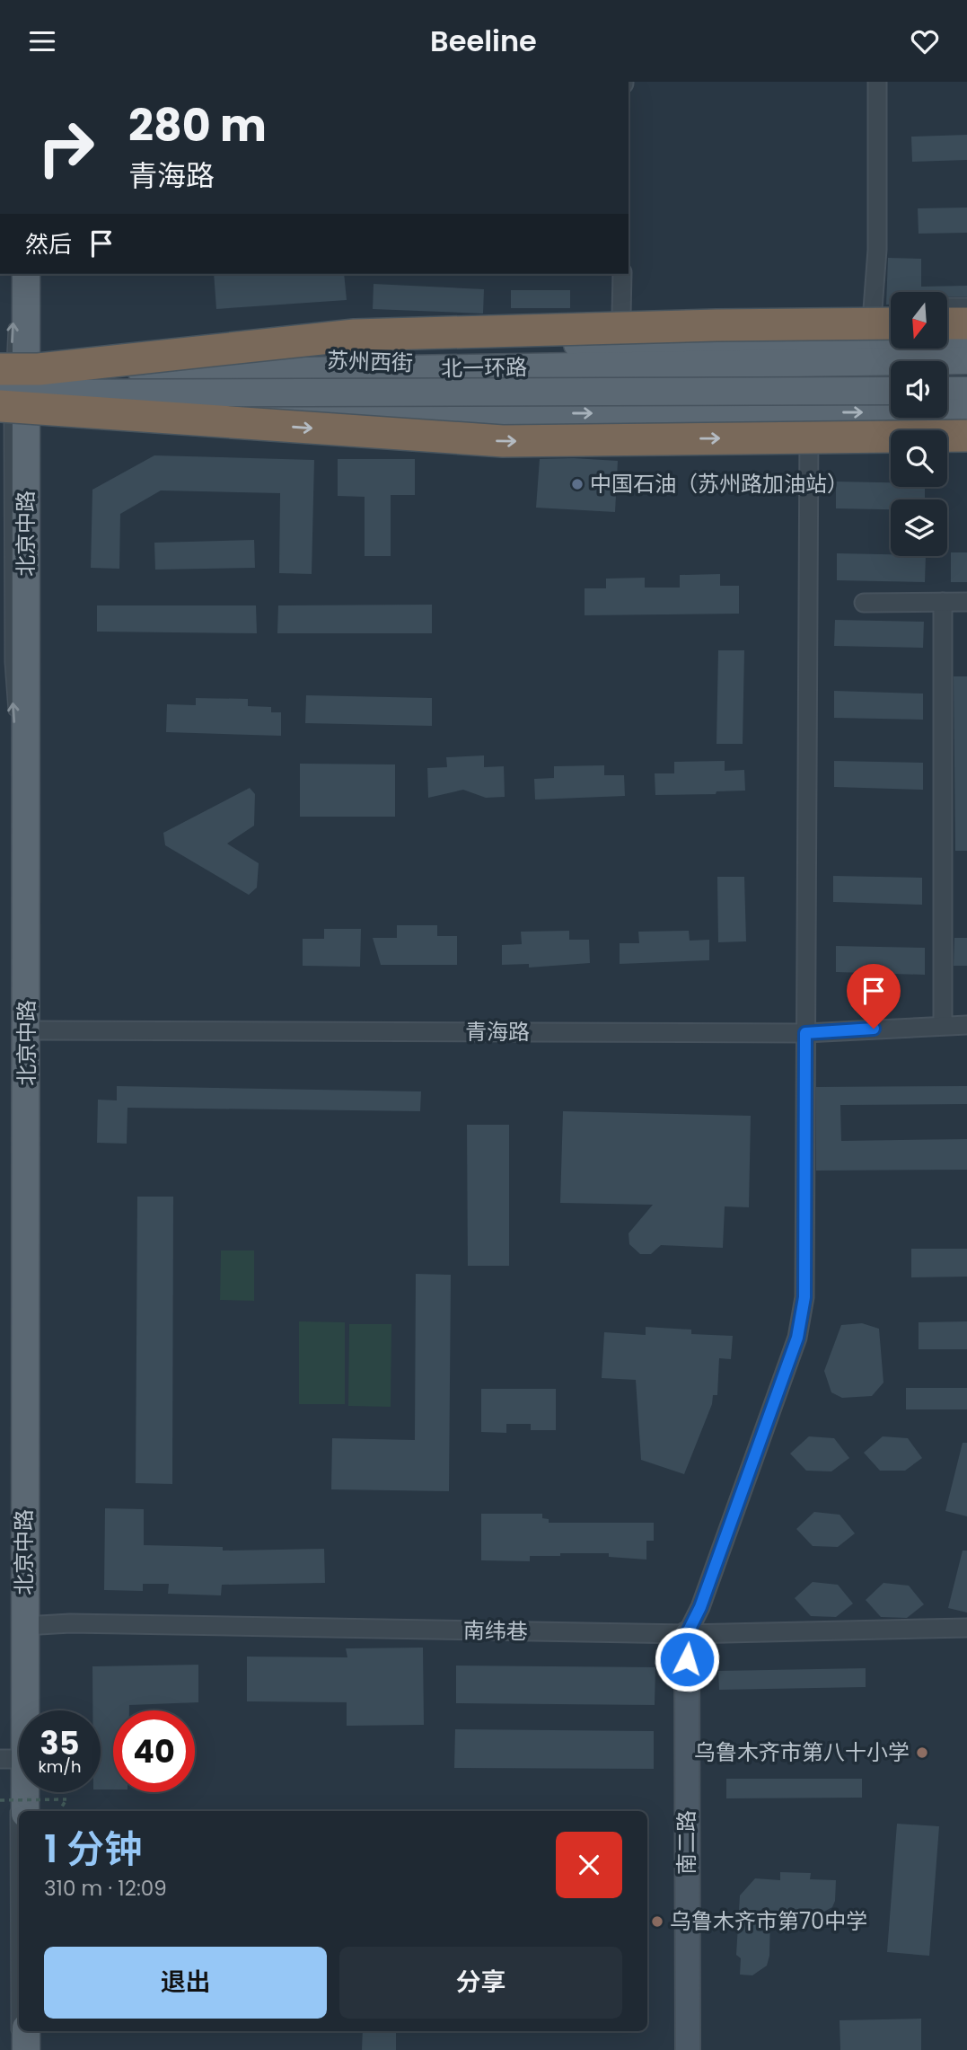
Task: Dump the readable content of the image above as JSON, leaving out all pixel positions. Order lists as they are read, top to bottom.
{
  "streets": {
    "main road": [
      "苏州西街",
      "北一环路",
      "北京中路",
      "南二路"
    ],
    "street": ["青海路", "南纬巷"]
  },
  "crossings": [
    ["苏州西街", "北一环路"],
    ["苏州西街", "北京中路"],
    ["北一环路", "北京中路"],
    ["北京中路", "青海路"],
    ["北京中路", "南纬巷"],
    ["南纬巷", "南二路"]
  ],
  "places": ["中国石油（苏州路加油站）", "乌鲁木齐市第八十小学", "乌鲁木齐市第70中学"],
  "north": "bottom",
  "page": {
    "header": "Beeline",
    "turn": ["280 m", "青海路"],
    "then": "然后",
    "speed": "35 km/h",
    "limit": "40",
    "heading": ["1 分钟", "310 m · 12:09"],
    "buttons": ["退出", "分享"]
  }
}
